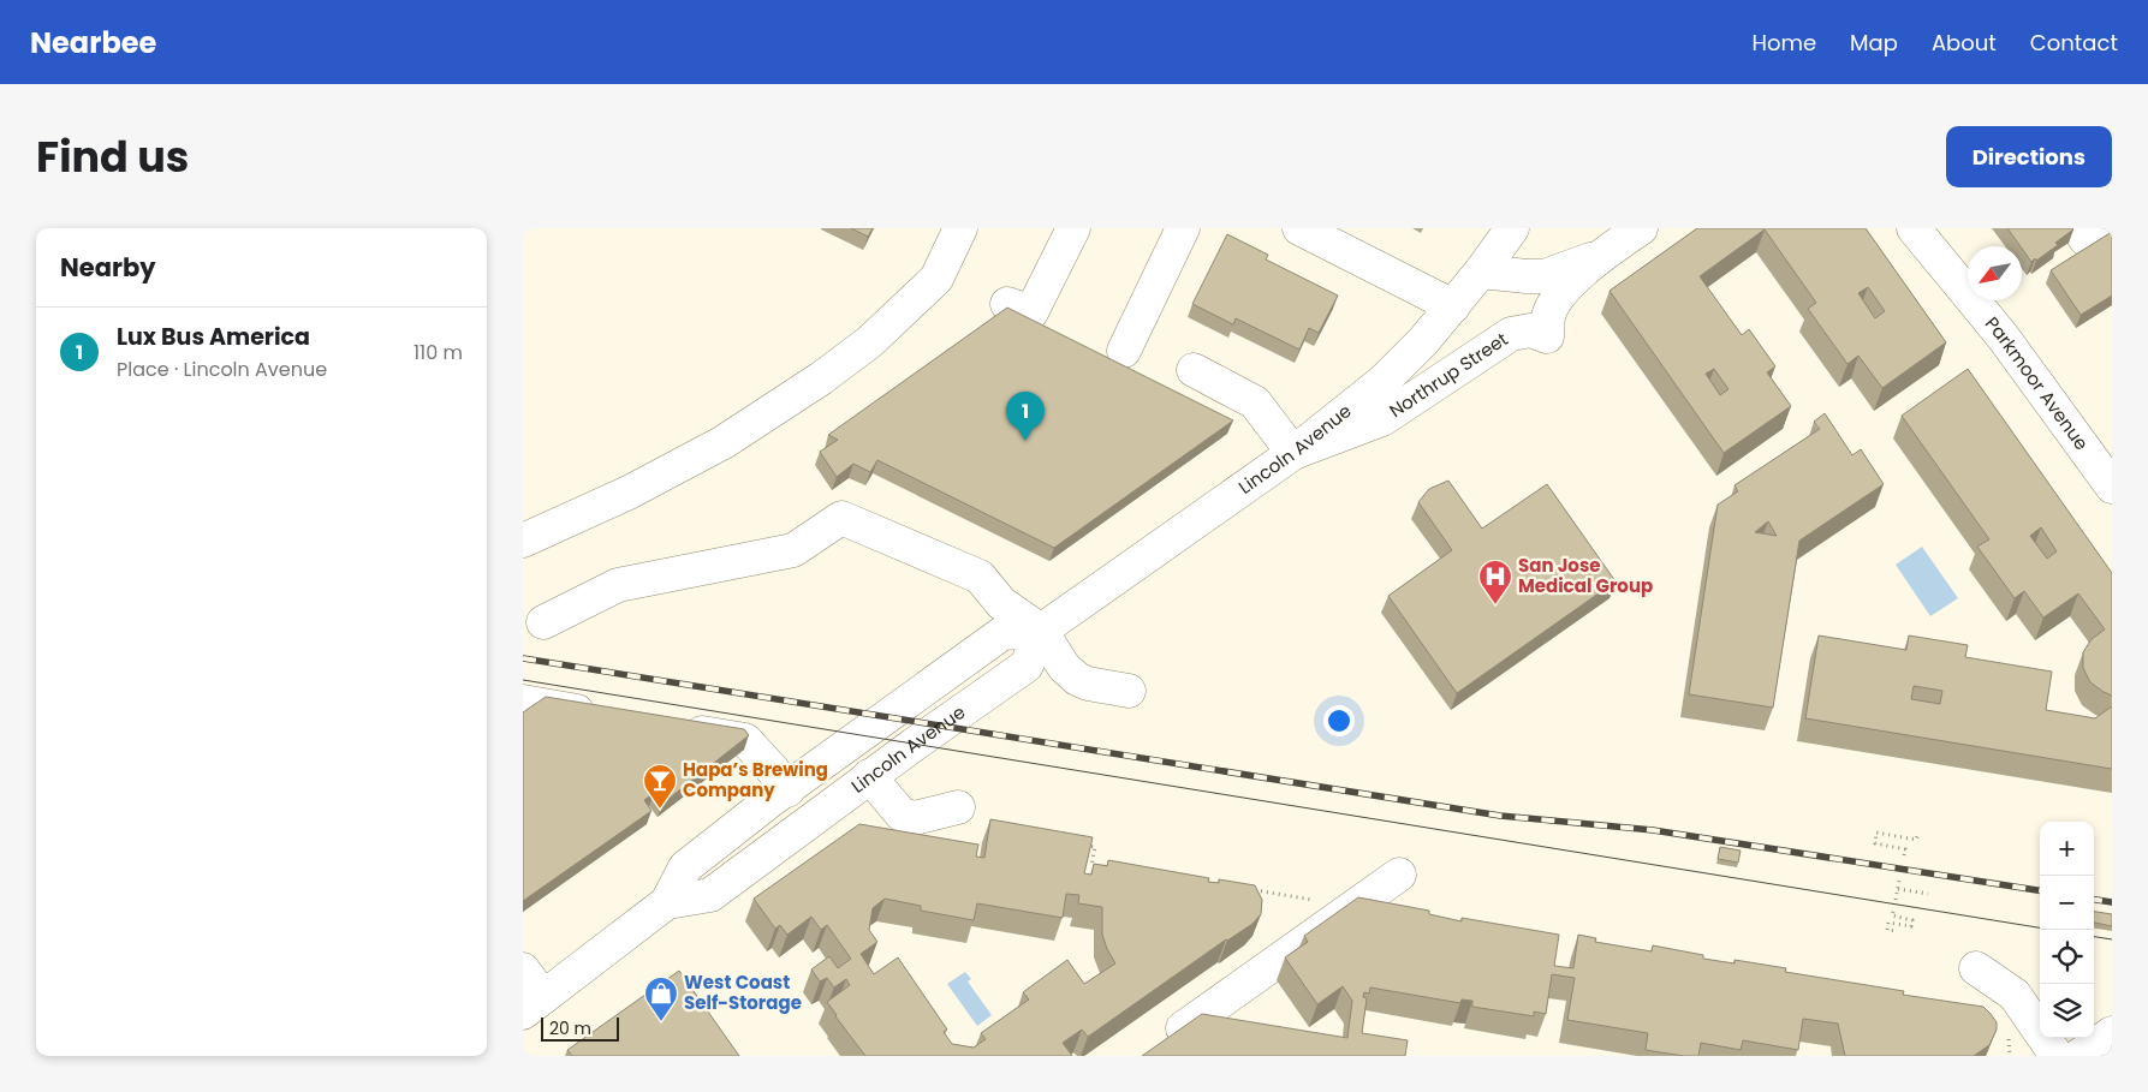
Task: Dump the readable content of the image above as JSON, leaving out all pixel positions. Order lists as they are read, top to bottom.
{
  "streets": {
    "main road": ["Northrup Street", "Parkmoor Avenue", "Lincoln Avenue"]
  },
  "crossings": [
    ["Northrup Street", "Lincoln Avenue"]
  ],
  "places": {
    "hospital": ["San Jose Medical Group"],
    "bar": ["Hapa’s Brewing Company"],
    "shop": ["West Coast Self-Storage"]
  },
  "scale_bar": "20 m",
  "north": "bottom left",
  "page": {
    "header": "Nearbee",
    "nav": [
      "Home",
      "Map",
      "About",
      "Contact"
    ],
    "title": "Find us",
    "buttons": "Directions",
    "heading": "Nearby",
    "list": [
      {
        "mark": "1",
        "name": "Lux Bus America",
        "note": "Place · Lincoln Avenue",
        "value": "110 m"
      }
    ],
    "pins": "1",
    "map_buttons": ["+", "−"],
    "scale": "20 m"
  }
}
